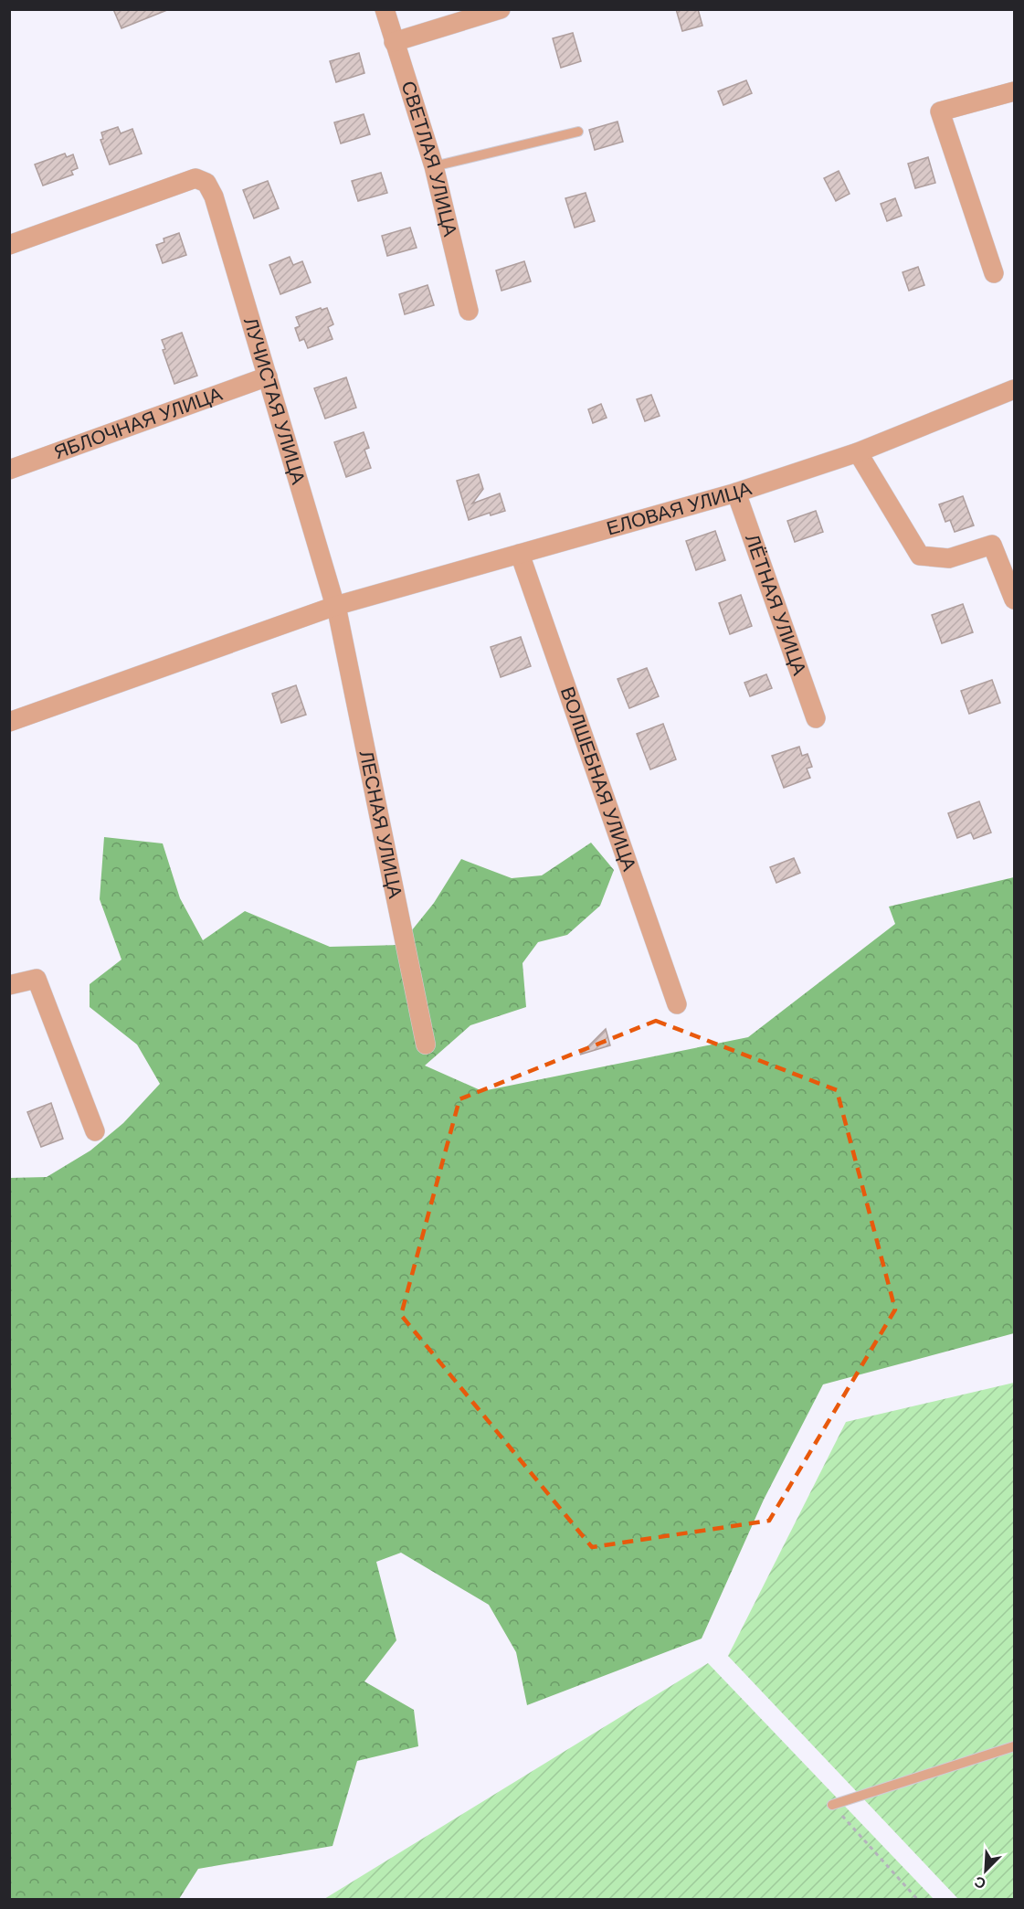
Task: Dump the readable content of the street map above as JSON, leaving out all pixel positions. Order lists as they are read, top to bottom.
{
  "streets": {
    "street": [
      "СВЕТЛАЯ УЛИЦА",
      "ЛУЧИСТАЯ УЛИЦА",
      "ЯБЛОЧНАЯ УЛИЦА",
      "ЕЛОВАЯ УЛИЦА",
      "ЛЁТНАЯ УЛИЦА",
      "ВОЛШЕБНАЯ УЛИЦА",
      "ЛЕСНАЯ УЛИЦА"
    ]
  },
  "crossings": [
    ["ЛУЧИСТАЯ УЛИЦА", "ЯБЛОЧНАЯ УЛИЦА"],
    ["ЛУЧИСТАЯ УЛИЦА", "ЕЛОВАЯ УЛИЦА"],
    ["ЛУЧИСТАЯ УЛИЦА", "ЛЕСНАЯ УЛИЦА"],
    ["ЕЛОВАЯ УЛИЦА", "ЛЁТНАЯ УЛИЦА"],
    ["ЕЛОВАЯ УЛИЦА", "ВОЛШЕБНАЯ УЛИЦА"],
    ["ЕЛОВАЯ УЛИЦА", "ЛЕСНАЯ УЛИЦА"]
  ],
  "north": "bottom left"
}
